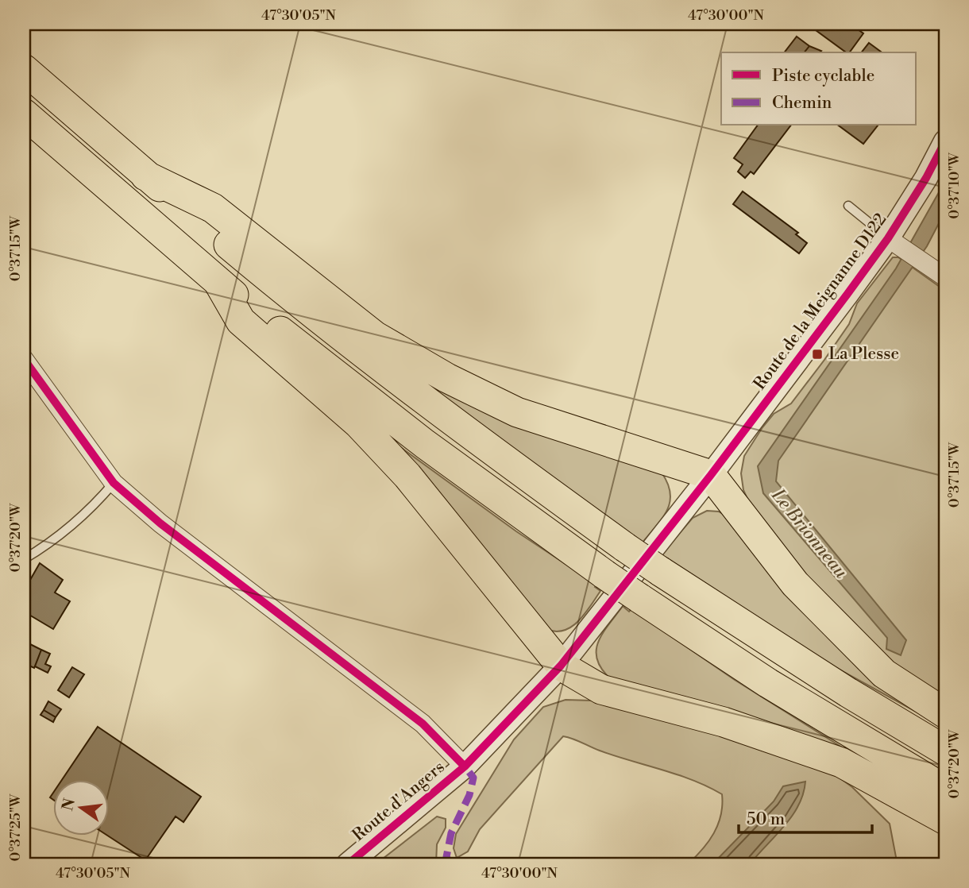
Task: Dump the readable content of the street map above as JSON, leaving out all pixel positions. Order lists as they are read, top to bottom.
{
  "streets": {
    "street": ["Route de la Meignanne D122", "Route d'Angers"]
  },
  "crossings": [
    ["Route de la Meignanne D122", "Route d'Angers"]
  ],
  "water": ["Le Brionneau"],
  "places": {
    "transit": ["La Plesse"]
  },
  "legend": ["Piste cyclable", "Chemin"],
  "scale_bar": "50 m",
  "north": "left",
  "coordinates": [
    "47°30'05\"N",
    "47°30'00\"N",
    "0°37'10\"W",
    "0°37'15\"W",
    "0°37'20\"W",
    "0°37'25\"W"
  ]
}
